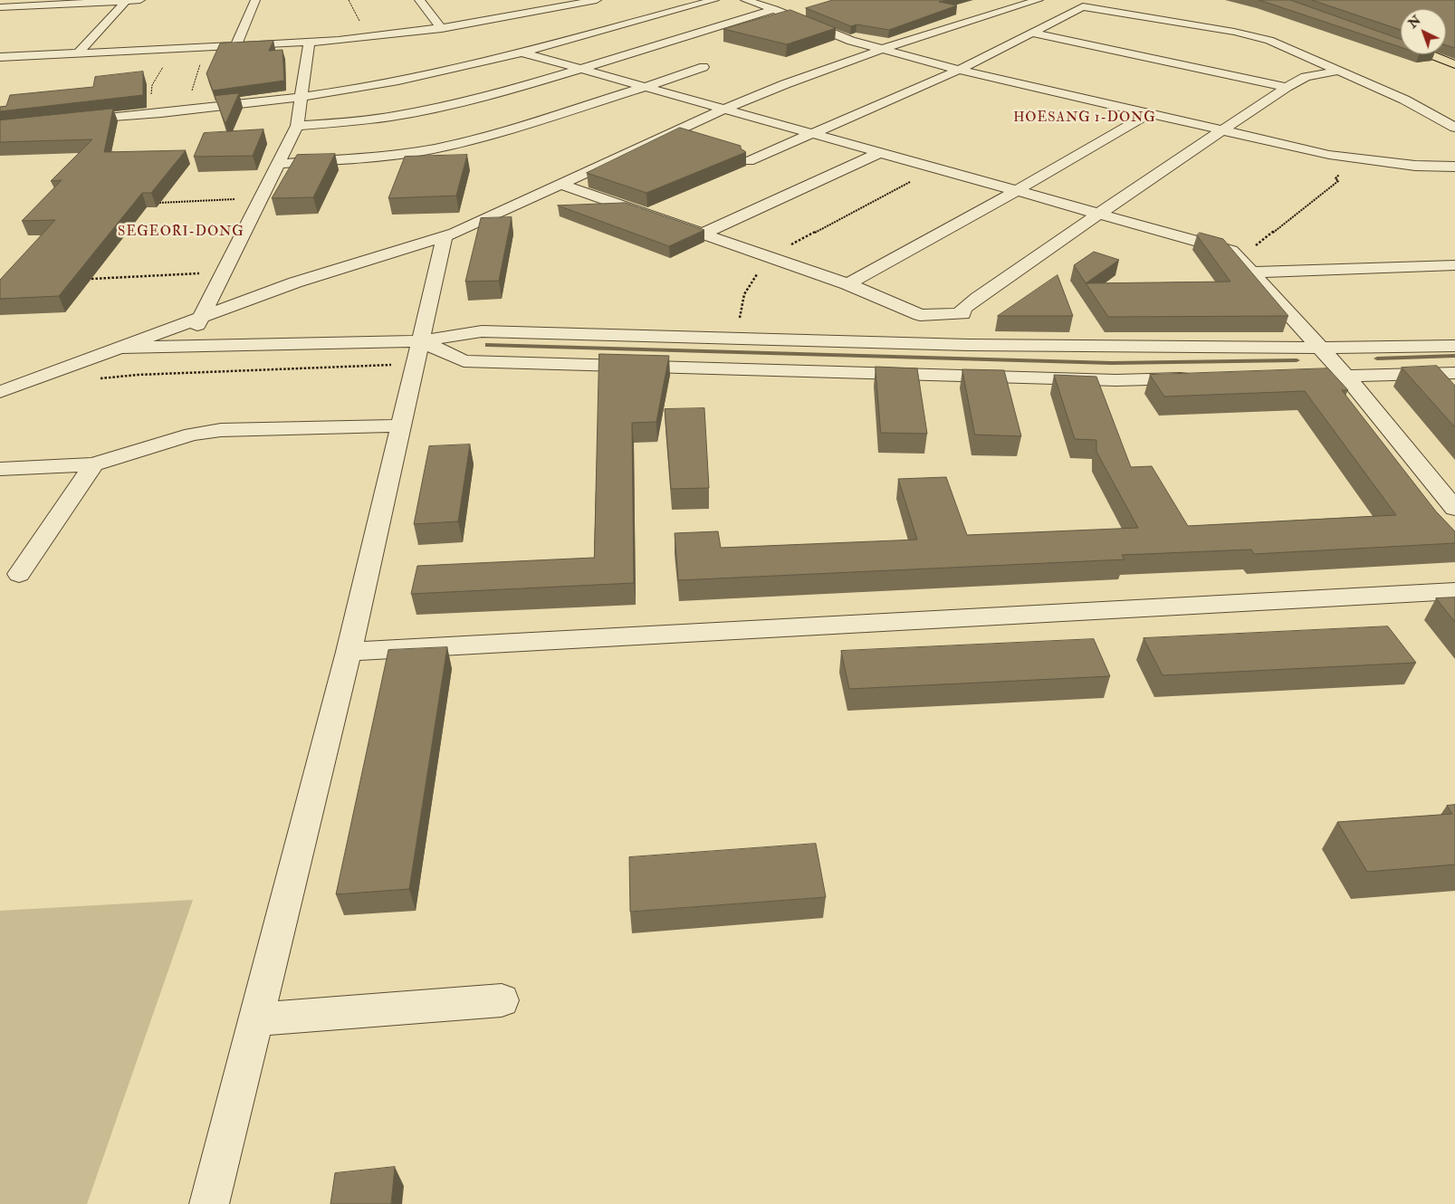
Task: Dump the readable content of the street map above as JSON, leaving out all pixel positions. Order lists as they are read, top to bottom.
{
  "districts": ["HOESANG 1-DONG", "SEGEORI-DONG"],
  "north": "top left"
}
